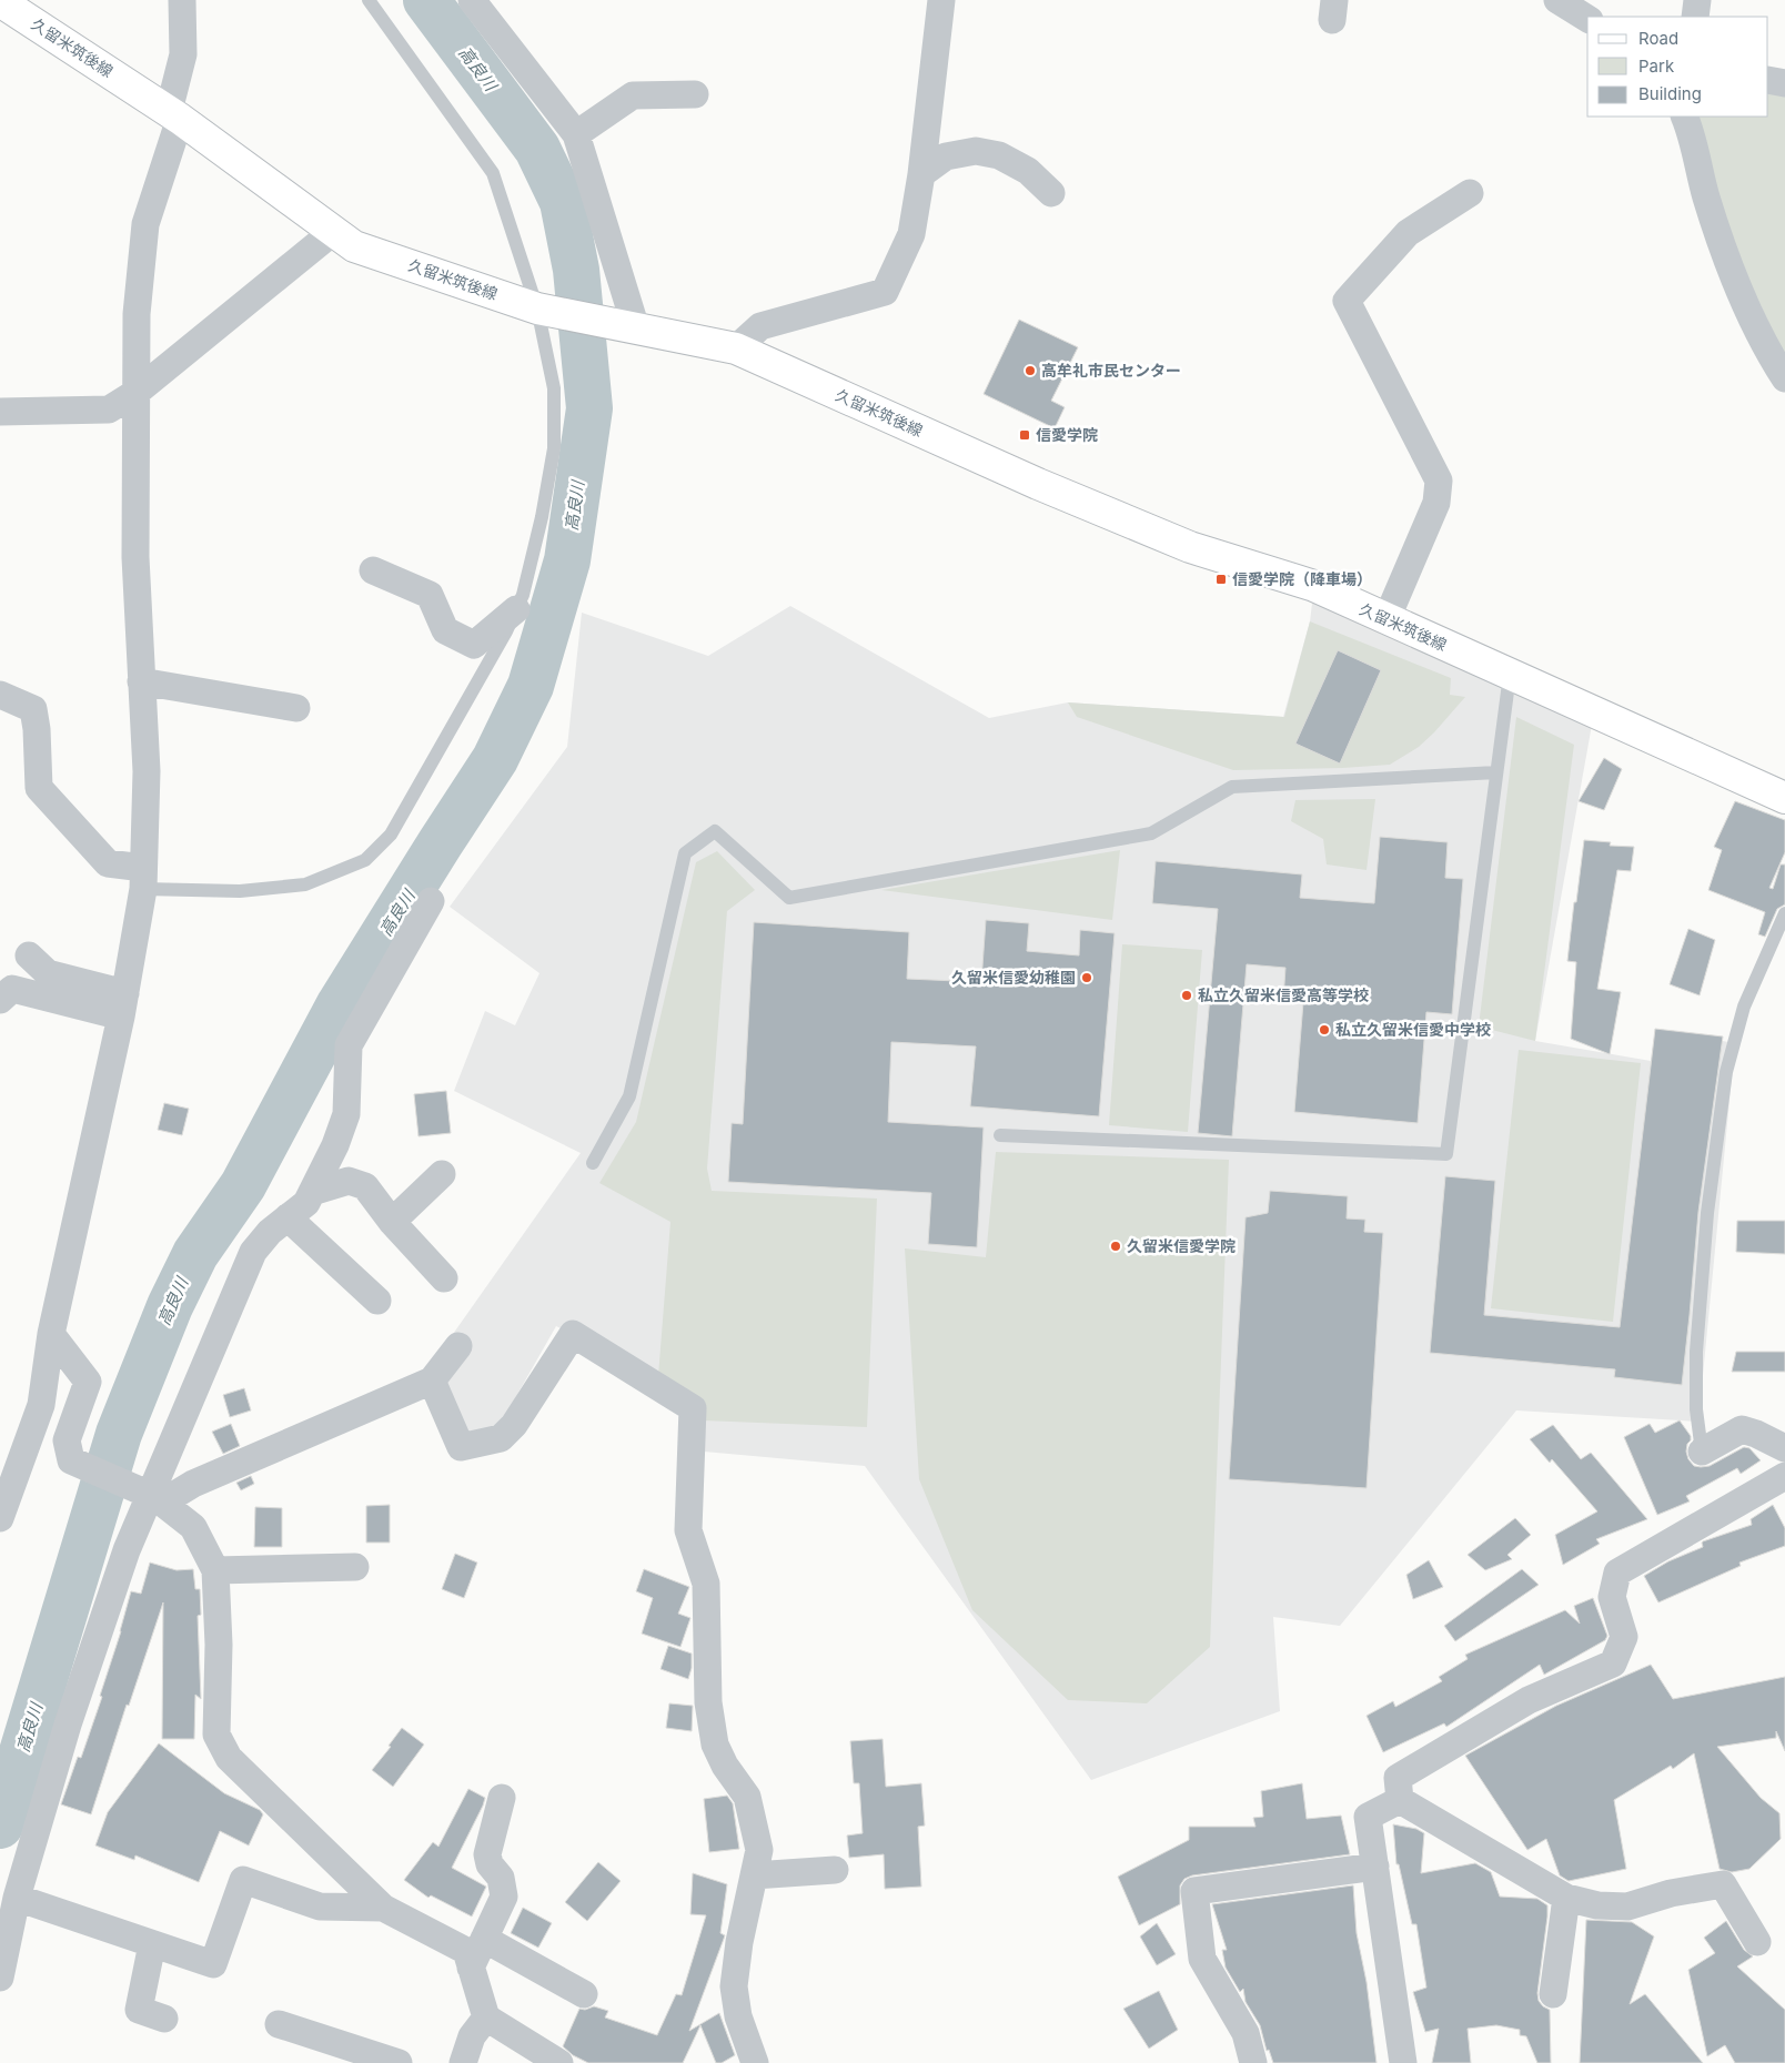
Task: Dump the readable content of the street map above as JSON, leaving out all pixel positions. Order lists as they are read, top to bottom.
{
  "streets": {
    "main road": ["久留米筑後線"]
  },
  "water": ["高良川"],
  "places": {
    "other": [
      "高牟礼市民センター",
      "久留米信愛幼稚園",
      "私立久留米信愛高等学校",
      "私立久留米信愛中学校",
      "久留米信愛学院"
    ],
    "transit": ["信愛学院", "信愛学院（降車場）"]
  },
  "legend": ["Road", "Park", "Building"]
}
